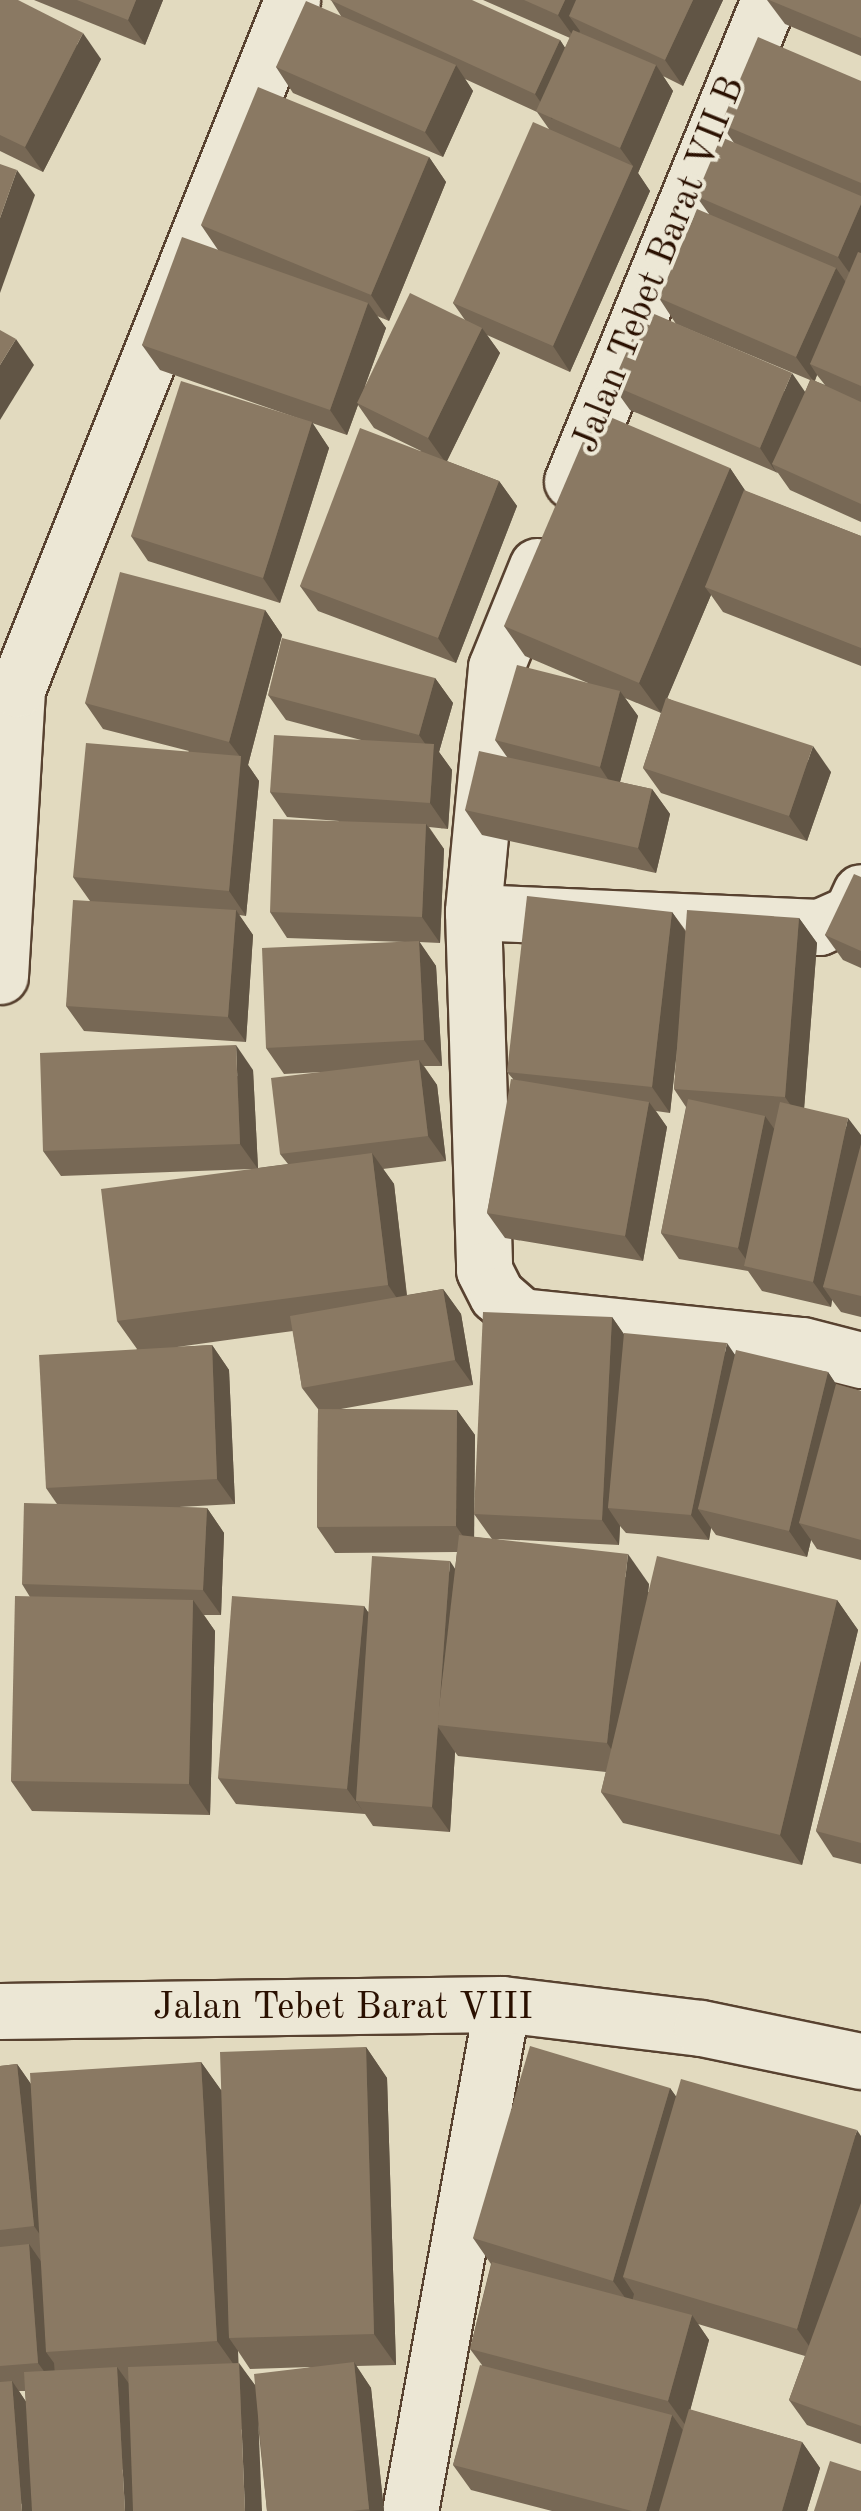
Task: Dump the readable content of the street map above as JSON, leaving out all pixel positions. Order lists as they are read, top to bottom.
{
  "streets": {
    "street": ["Jalan Tebet Barat VII B", "Jalan Tebet Barat VIII"]
  }
}
